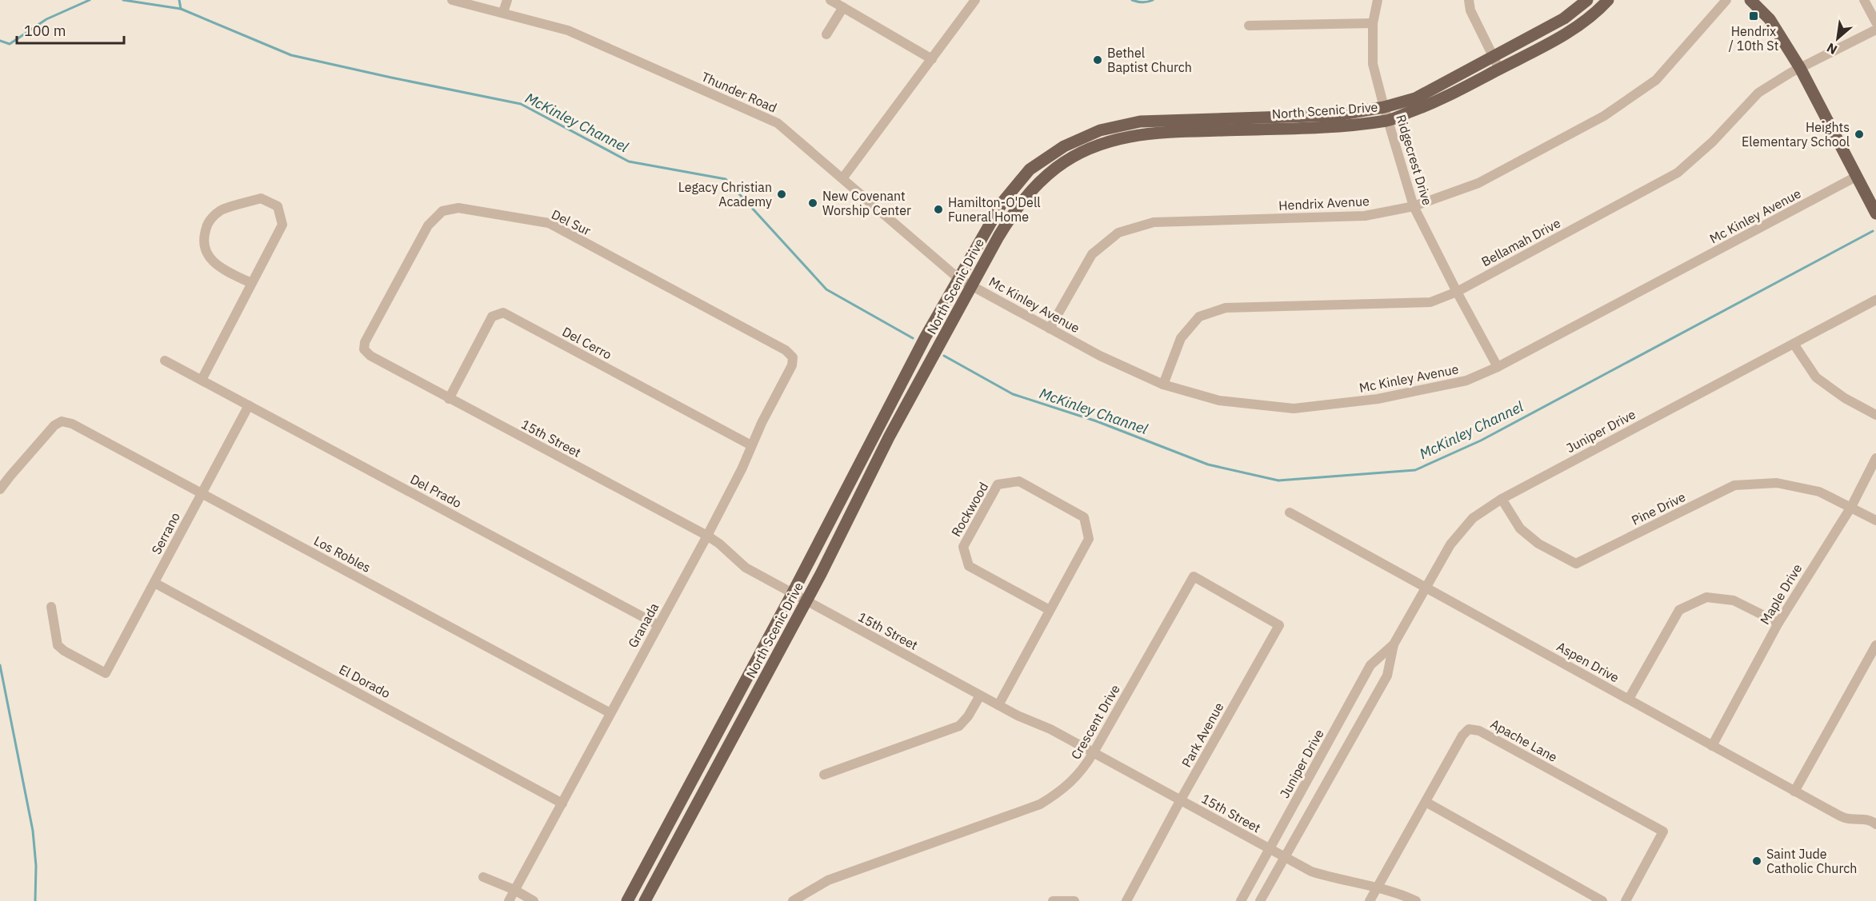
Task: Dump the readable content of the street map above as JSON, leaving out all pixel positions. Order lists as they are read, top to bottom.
{
  "streets": {
    "main road": ["North Scenic Drive"],
    "street": [
      "Thunder Road",
      "Ridgecrest Drive",
      "Hendrix Avenue",
      "Mc Kinley Avenue",
      "Del Sur",
      "Bellamah Drive",
      "Del Cerro",
      "Juniper Drive",
      "15th Street",
      "Del Prado",
      "Pine Drive",
      "Rockwood",
      "Serrano",
      "Los Robles",
      "Maple Drive",
      "Granada",
      "Aspen Drive",
      "El Dorado",
      "Crescent Drive",
      "Park Avenue",
      "Apache Lane"
    ]
  },
  "crossings": [
    ["Thunder Road", "North Scenic Drive"],
    ["Thunder Road", "Mc Kinley Avenue"],
    ["North Scenic Drive", "Ridgecrest Drive"],
    ["North Scenic Drive", "Mc Kinley Avenue"],
    ["North Scenic Drive", "15th Street"],
    ["Ridgecrest Drive", "Hendrix Avenue"],
    ["Ridgecrest Drive", "Mc Kinley Avenue"],
    ["Ridgecrest Drive", "Bellamah Drive"],
    ["Hendrix Avenue", "Mc Kinley Avenue"],
    ["Mc Kinley Avenue", "Bellamah Drive"],
    ["Del Sur", "15th Street"],
    ["Del Sur", "Granada"],
    ["Del Cerro", "15th Street"],
    ["Del Cerro", "Granada"],
    ["Juniper Drive", "15th Street"],
    ["Juniper Drive", "Pine Drive"],
    ["Juniper Drive", "Aspen Drive"],
    ["15th Street", "Rockwood"],
    ["15th Street", "Granada"],
    ["15th Street", "Crescent Drive"],
    ["15th Street", "Park Avenue"],
    ["15th Street", "Apache Lane"],
    ["Del Prado", "Serrano"],
    ["Del Prado", "Granada"],
    ["Pine Drive", "Maple Drive"],
    ["Serrano", "Los Robles"],
    ["Serrano", "El Dorado"],
    ["Los Robles", "Granada"],
    ["Maple Drive", "Aspen Drive"],
    ["Granada", "El Dorado"],
    ["Crescent Drive", "Park Avenue"]
  ],
  "water": ["McKinley Channel"],
  "places": {
    "transit": ["Hendrix / 10th St"],
    "other": [
      "Bethel Baptist Church",
      "Heights Elementary School",
      "Legacy Christian Academy",
      "New Covenant Worship Center",
      "Hamilton-O'Dell Funeral Home",
      "Saint Jude Catholic Church"
    ]
  },
  "scale_bar": "100 m",
  "north": "bottom left"
}
